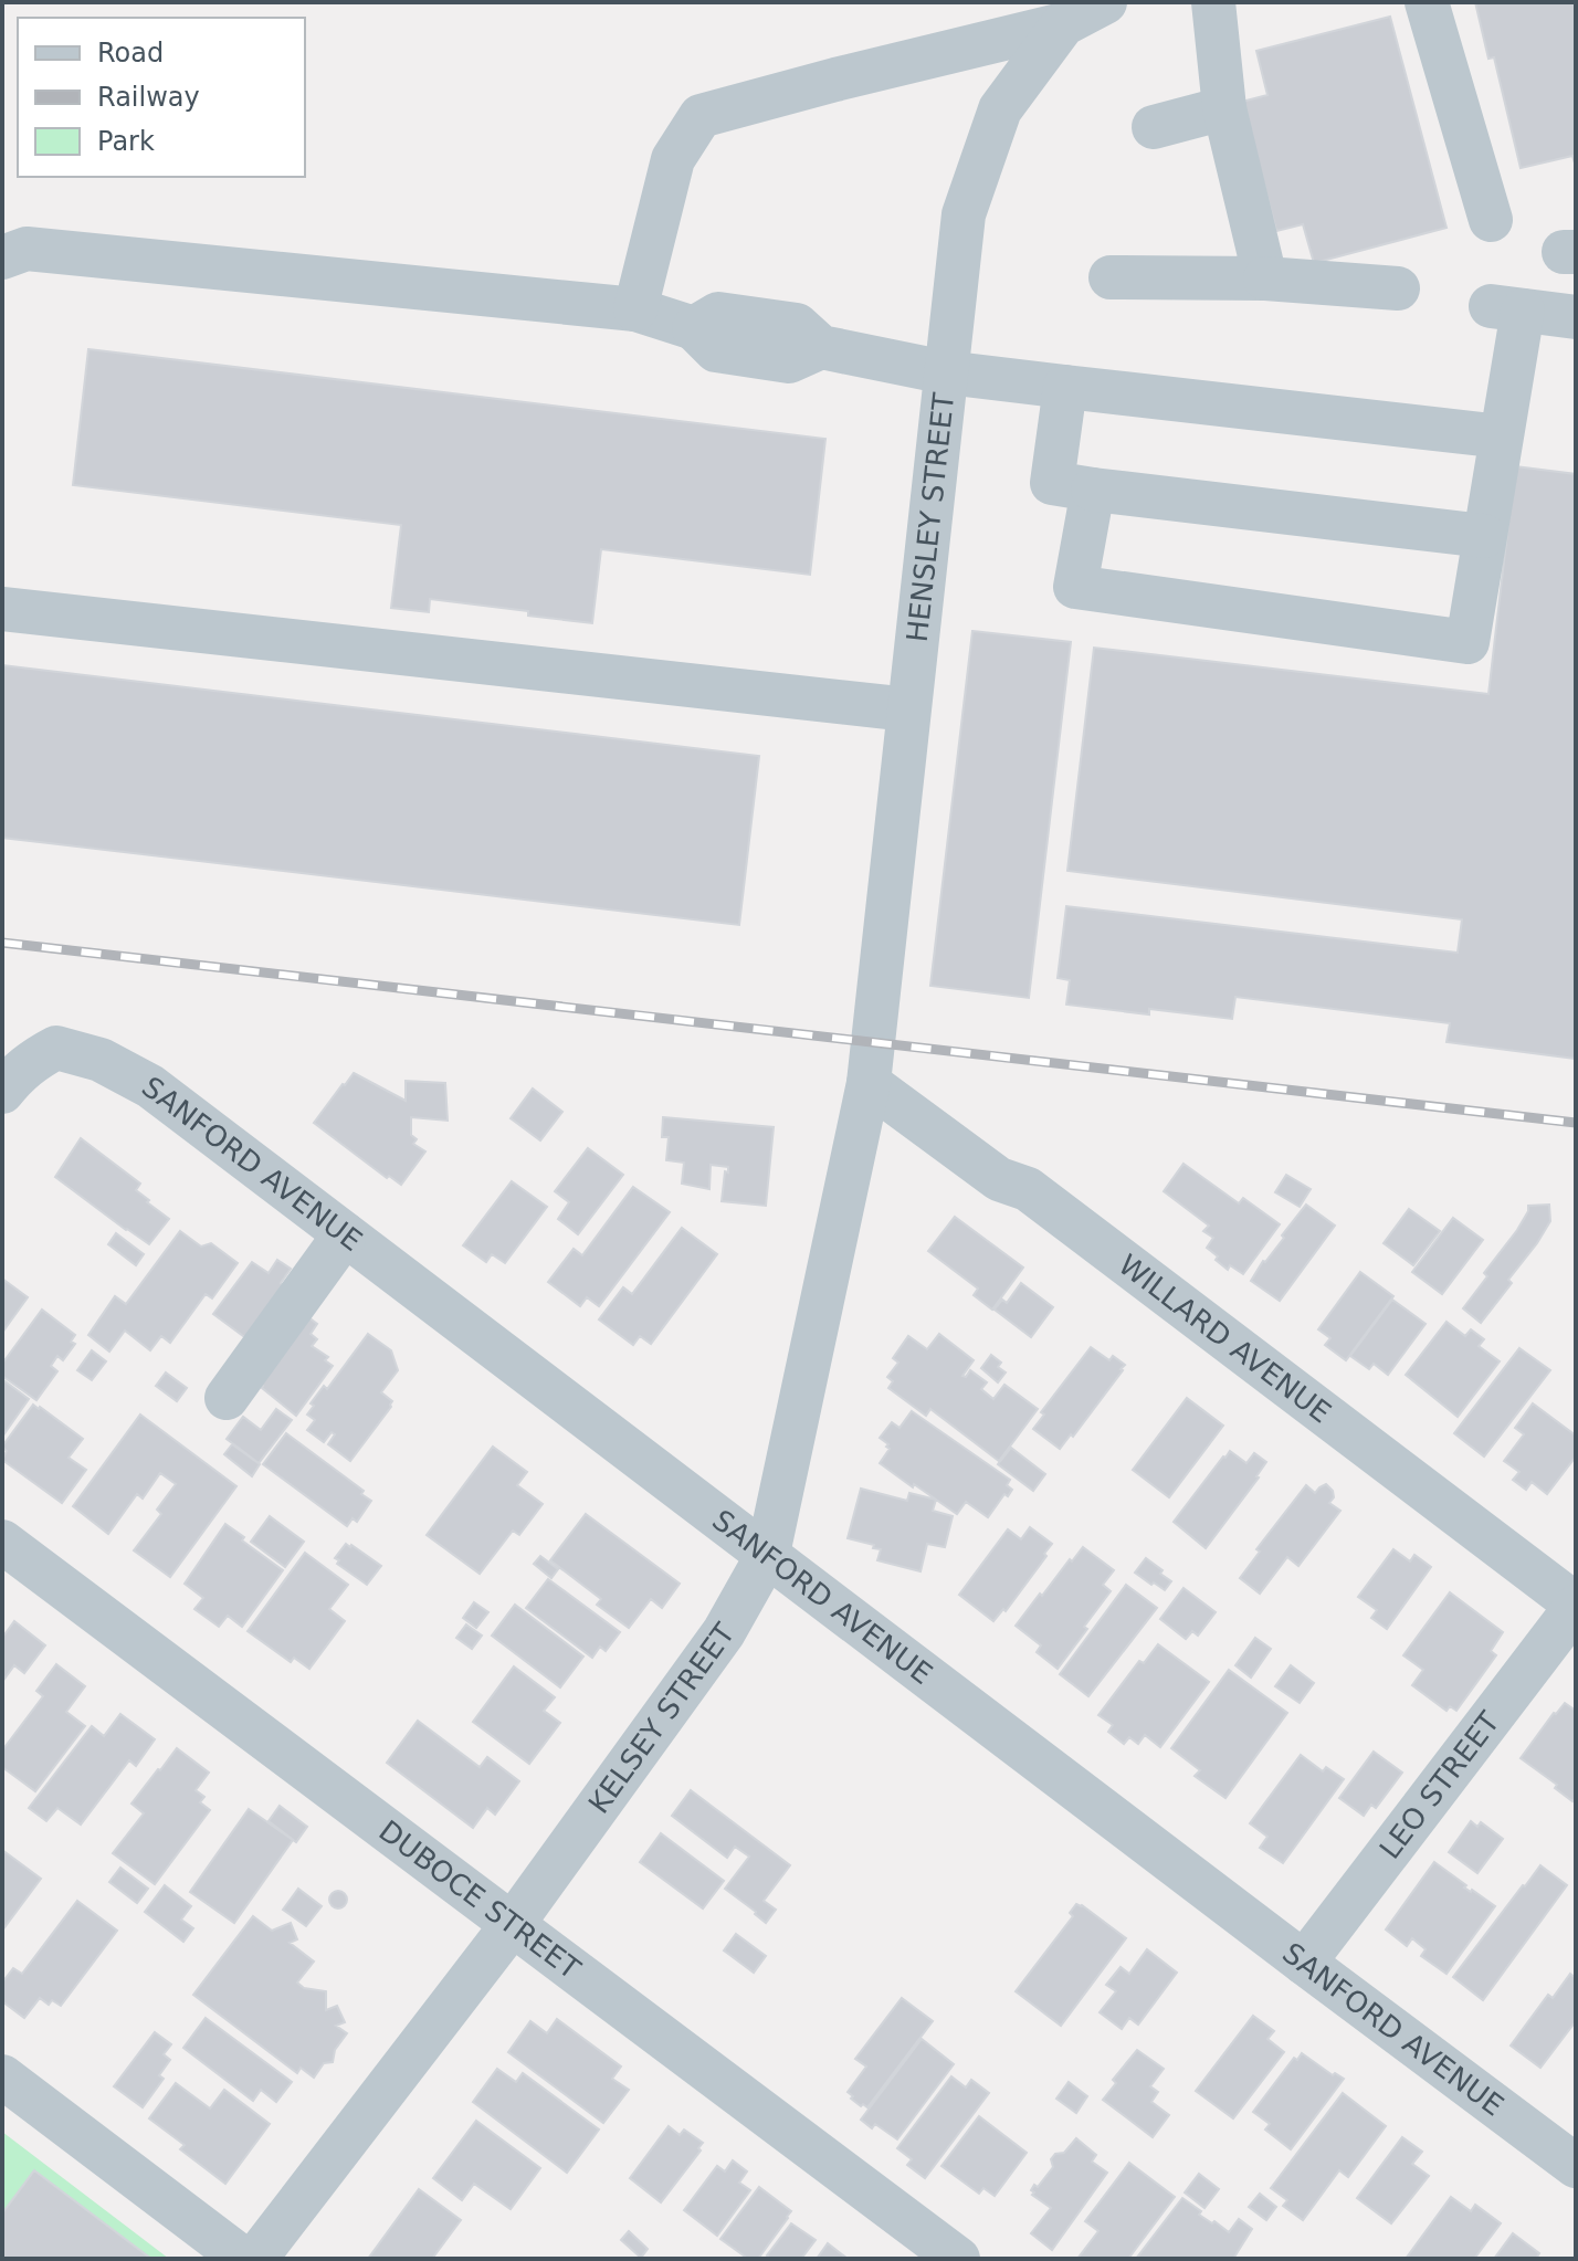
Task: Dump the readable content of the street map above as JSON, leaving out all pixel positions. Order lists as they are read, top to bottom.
{
  "streets": {
    "street": [
      "HENSLEY STREET",
      "SANFORD AVENUE",
      "WILLARD AVENUE",
      "KELSEY STREET",
      "LEO STREET",
      "DUBOCE STREET"
    ]
  },
  "crossings": [
    ["HENSLEY STREET", "WILLARD AVENUE"],
    ["HENSLEY STREET", "KELSEY STREET"],
    ["SANFORD AVENUE", "KELSEY STREET"],
    ["SANFORD AVENUE", "LEO STREET"],
    ["WILLARD AVENUE", "KELSEY STREET"],
    ["WILLARD AVENUE", "LEO STREET"],
    ["KELSEY STREET", "DUBOCE STREET"]
  ],
  "legend": ["Road", "Railway", "Park"]
}
